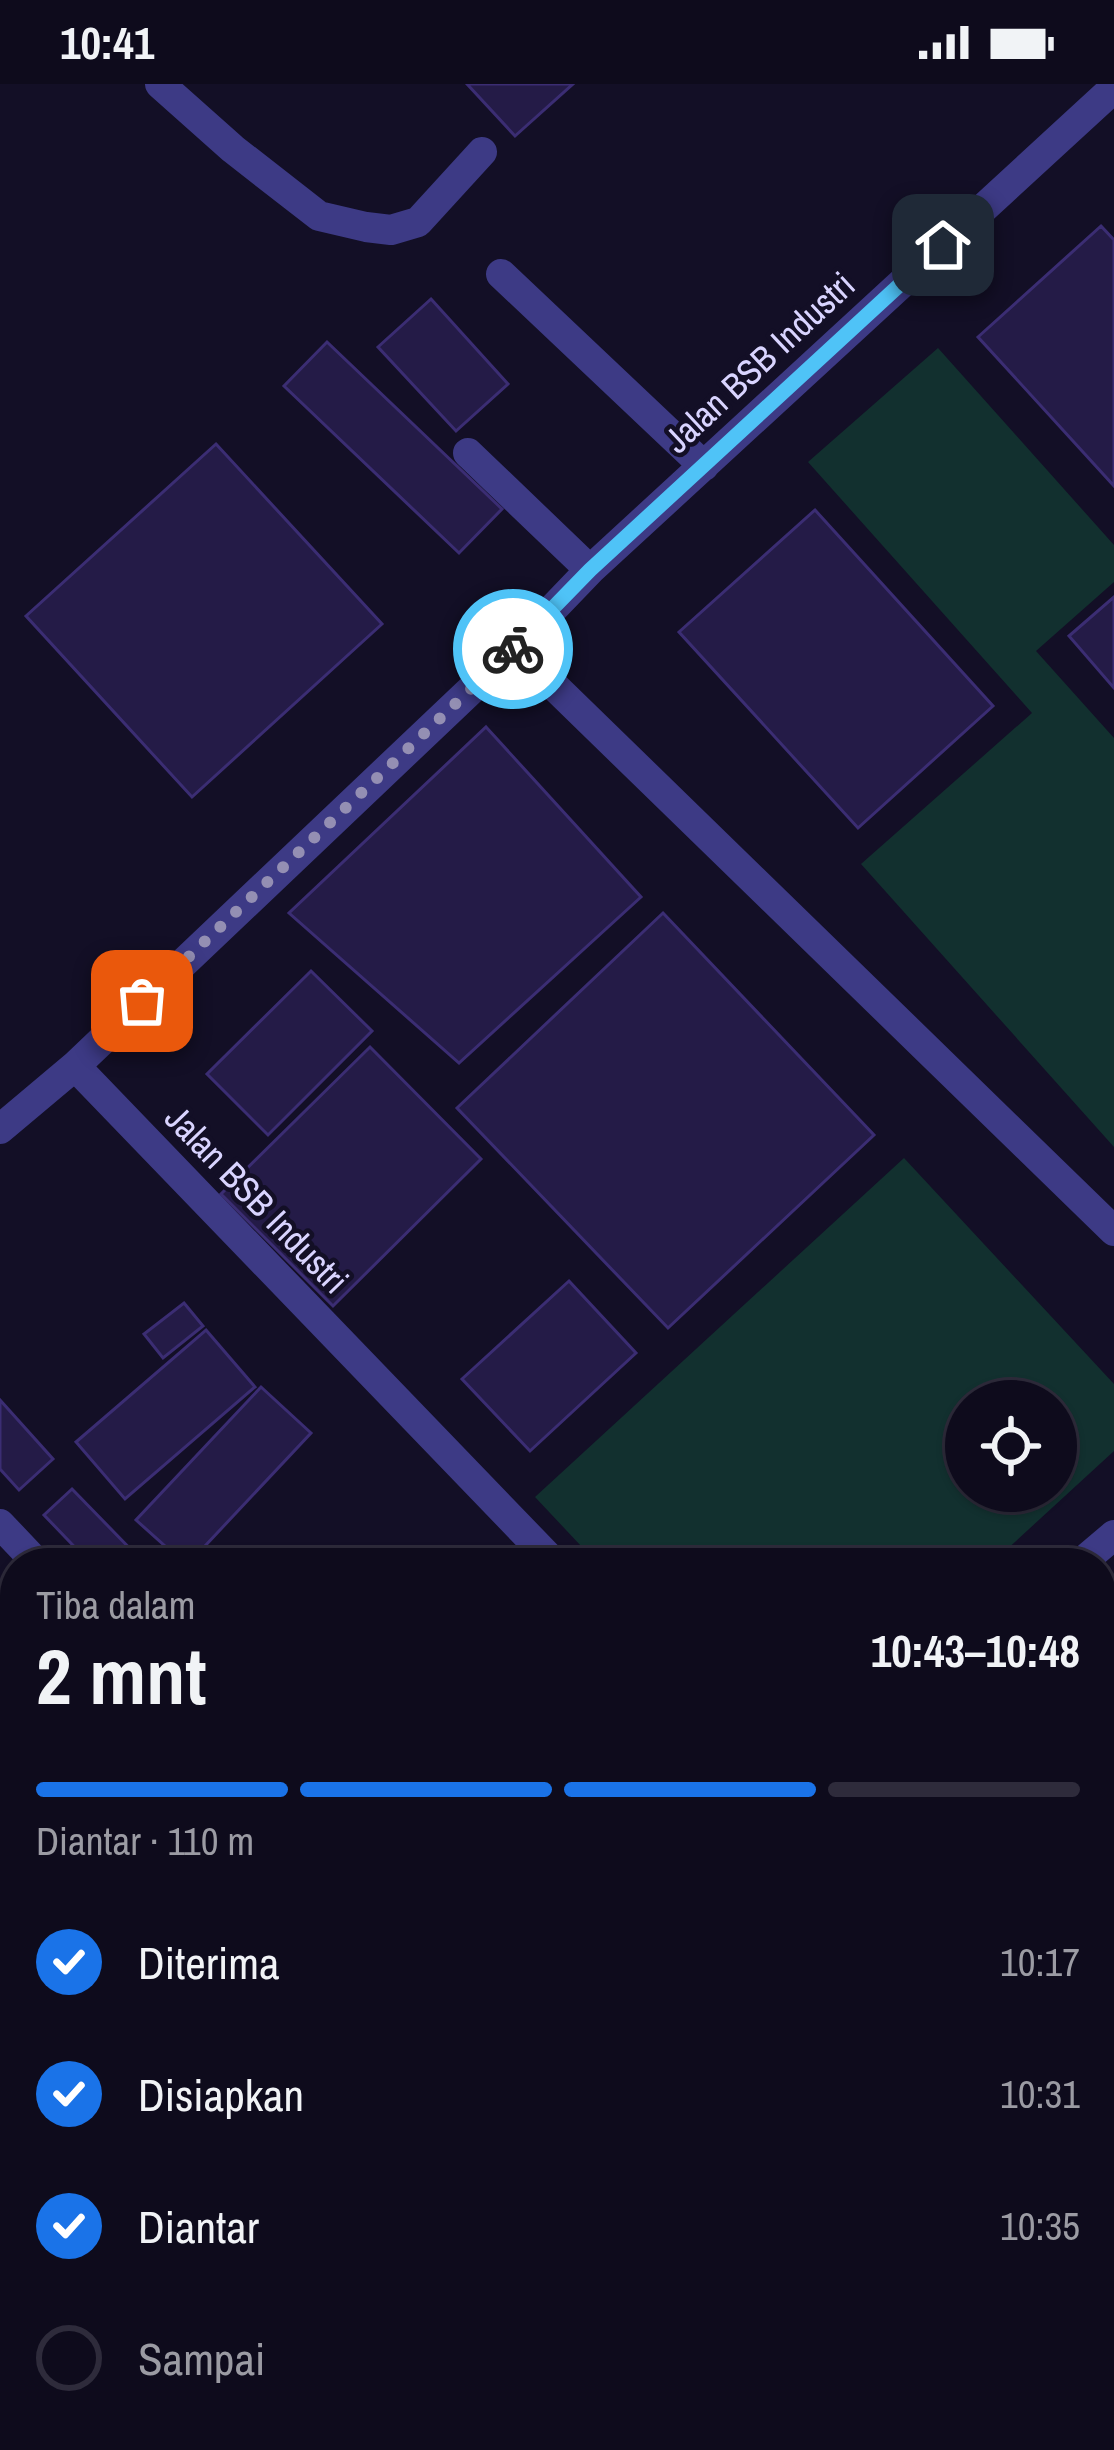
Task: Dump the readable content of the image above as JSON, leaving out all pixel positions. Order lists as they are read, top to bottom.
{
  "streets": {
    "lane": ["Jalan BSB Industri"]
  },
  "page": {
    "status": "10:41",
    "heading": ["2 mnt", "Tiba dalam", "10:43–10:48"],
    "bar": "Diantar · 110 m",
    "list": [
      ["Diterima", "10:17"],
      ["Disiapkan", "10:31"],
      ["Diantar", "10:35"],
      "Sampai"
    ]
  }
}
